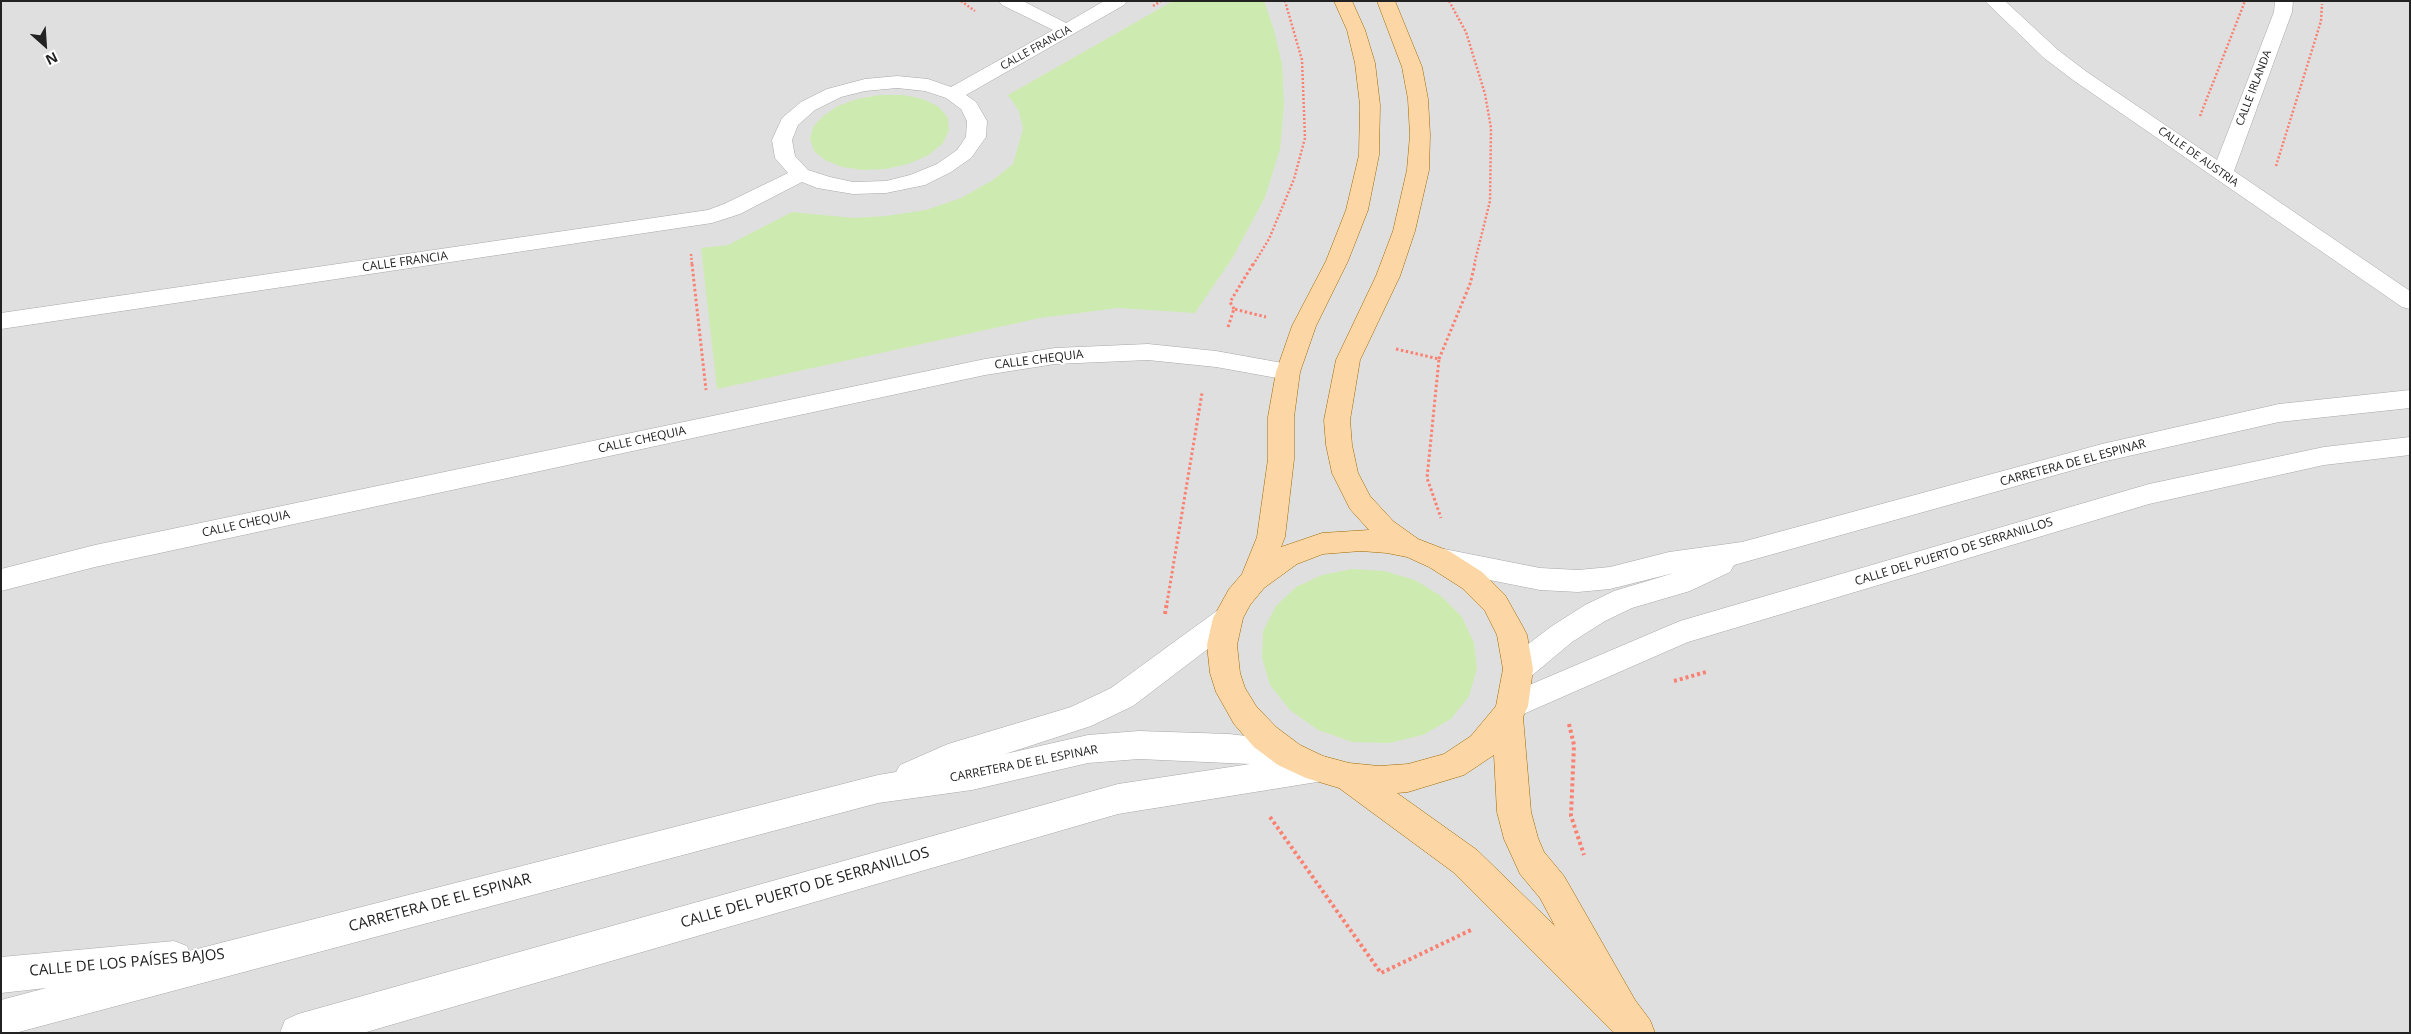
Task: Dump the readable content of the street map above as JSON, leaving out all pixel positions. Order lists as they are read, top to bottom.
{
  "streets": {
    "street": [
      "CALLE FRANCIA",
      "CALLE IRLANDA",
      "CALLE DE AUSTRIA",
      "CALLE CHEQUIA",
      "CARRETERA DE EL ESPINAR",
      "CALLE DEL PUERTO DE SERRANILLOS",
      "CALLE DE LOS PAÍSES BAJOS"
    ]
  },
  "crossings": [
    ["CALLE IRLANDA", "CALLE DE AUSTRIA"],
    ["CARRETERA DE EL ESPINAR", "CALLE DEL PUERTO DE SERRANILLOS"],
    ["CARRETERA DE EL ESPINAR", "CALLE DE LOS PAÍSES BAJOS"]
  ],
  "north": "bottom right"
}
